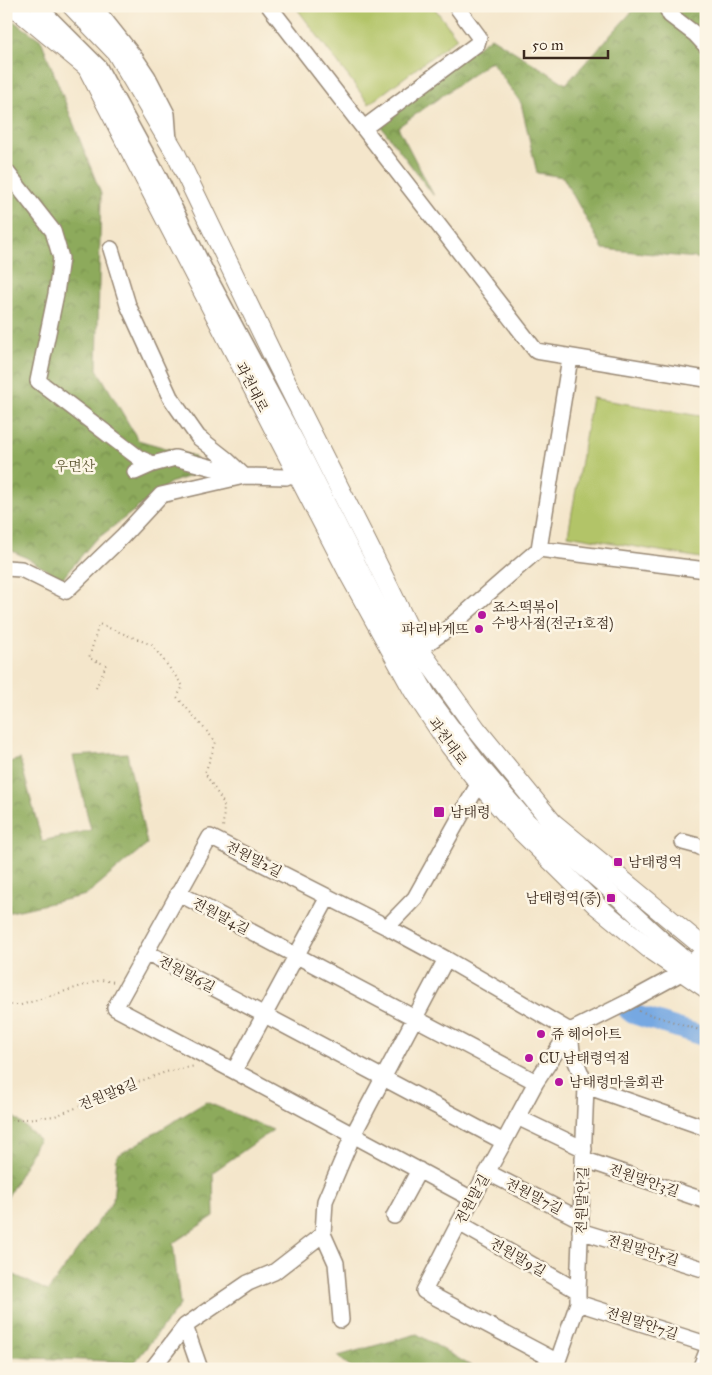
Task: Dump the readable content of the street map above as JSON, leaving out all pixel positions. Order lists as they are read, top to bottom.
{
  "streets": {
    "main road": ["과천대로"],
    "street": [
      "전원말2길",
      "전원말4길",
      "전원말6길",
      "전원말안3길",
      "전원말7길",
      "전원말길",
      "전원말안길",
      "전원말안5길",
      "전원말9길",
      "전원말안7길"
    ],
    "path": ["전원말8길"]
  },
  "crossings": [
    ["과천대로", "전원말길"],
    ["전원말2길", "전원말4길"],
    ["전원말2길", "전원말길"],
    ["전원말2길", "전원말안길"],
    ["전원말4길", "전원말6길"],
    ["전원말4길", "전원말길"],
    ["전원말6길", "전원말길"],
    ["전원말안3길", "전원말길"],
    ["전원말안3길", "전원말안길"],
    ["전원말7길", "전원말길"],
    ["전원말7길", "전원말안길"],
    ["전원말7길", "전원말안5길"],
    ["전원말길", "전원말안길"],
    ["전원말길", "전원말9길"],
    ["전원말안길", "전원말안5길"],
    ["전원말안길", "전원말9길"],
    ["전원말안길", "전원말안7길"],
    ["전원말9길", "전원말안7길"]
  ],
  "parks": ["우면산"],
  "places": {
    "other": [
      "죠스떡볶이 수방사점(전군1호점)",
      "파리바게뜨",
      "쥬 헤어아트",
      "CU 남태령역점",
      "남태령마을회관"
    ],
    "transit": ["남태령", "남태령역", "남태령역(중)"]
  },
  "scale_bar": "50 m"
}
